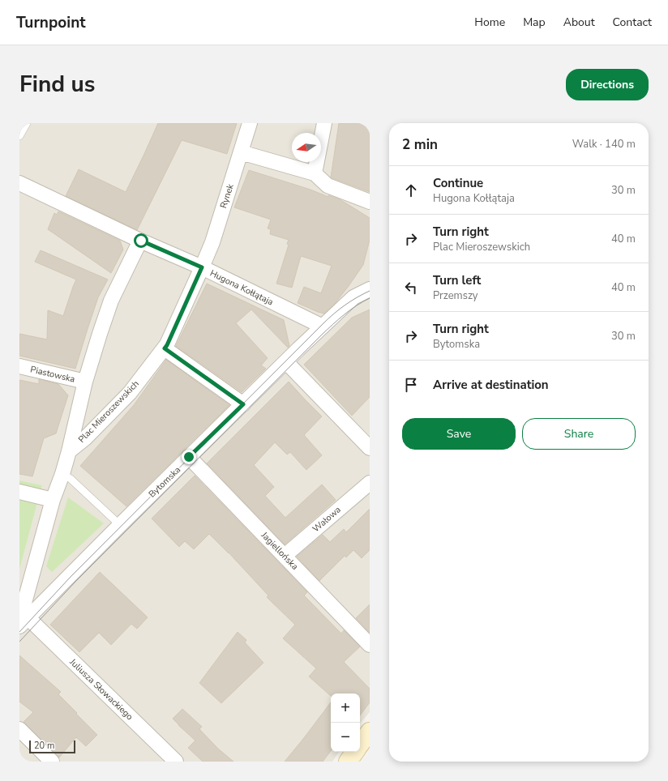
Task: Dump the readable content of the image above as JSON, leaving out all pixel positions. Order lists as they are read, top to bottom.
{
  "streets": {
    "street": [
      "Rynek",
      "Hugona Kołłątaja",
      "Piastowska",
      "Plac Mieroszewskich",
      "Bytomska",
      "Wałowa",
      "Jagiellońska",
      "Juliusza Słowackiego"
    ]
  },
  "crossings": [
    ["Rynek", "Hugona Kołłątaja"],
    ["Rynek", "Plac Mieroszewskich"],
    ["Hugona Kołłątaja", "Plac Mieroszewskich"],
    ["Hugona Kołłątaja", "Bytomska"],
    ["Piastowska", "Plac Mieroszewskich"],
    ["Plac Mieroszewskich", "Bytomska"],
    ["Plac Mieroszewskich", "Juliusza Słowackiego"],
    ["Bytomska", "Jagiellońska"],
    ["Bytomska", "Juliusza Słowackiego"],
    ["Wałowa", "Jagiellońska"]
  ],
  "scale_bar": "20 m",
  "north": "left",
  "page": {
    "header": "Turnpoint",
    "nav": [
      "Home",
      "Map",
      "About",
      "Contact"
    ],
    "title": "Find us",
    "buttons": [
      "Directions",
      ["Save", "Share"]
    ],
    "heading": ["2 min", "Walk · 140 m"],
    "list": [
      ["Continue", "Hugona Kołłątaja", "30 m"],
      ["Turn right", "Plac Mieroszewskich", "40 m"],
      ["Turn left", "Przemszy", "40 m"],
      ["Turn right", "Bytomska", "30 m"],
      "Arrive at destination"
    ],
    "map_buttons": ["+", "−"],
    "scale": "20 m"
  }
}
